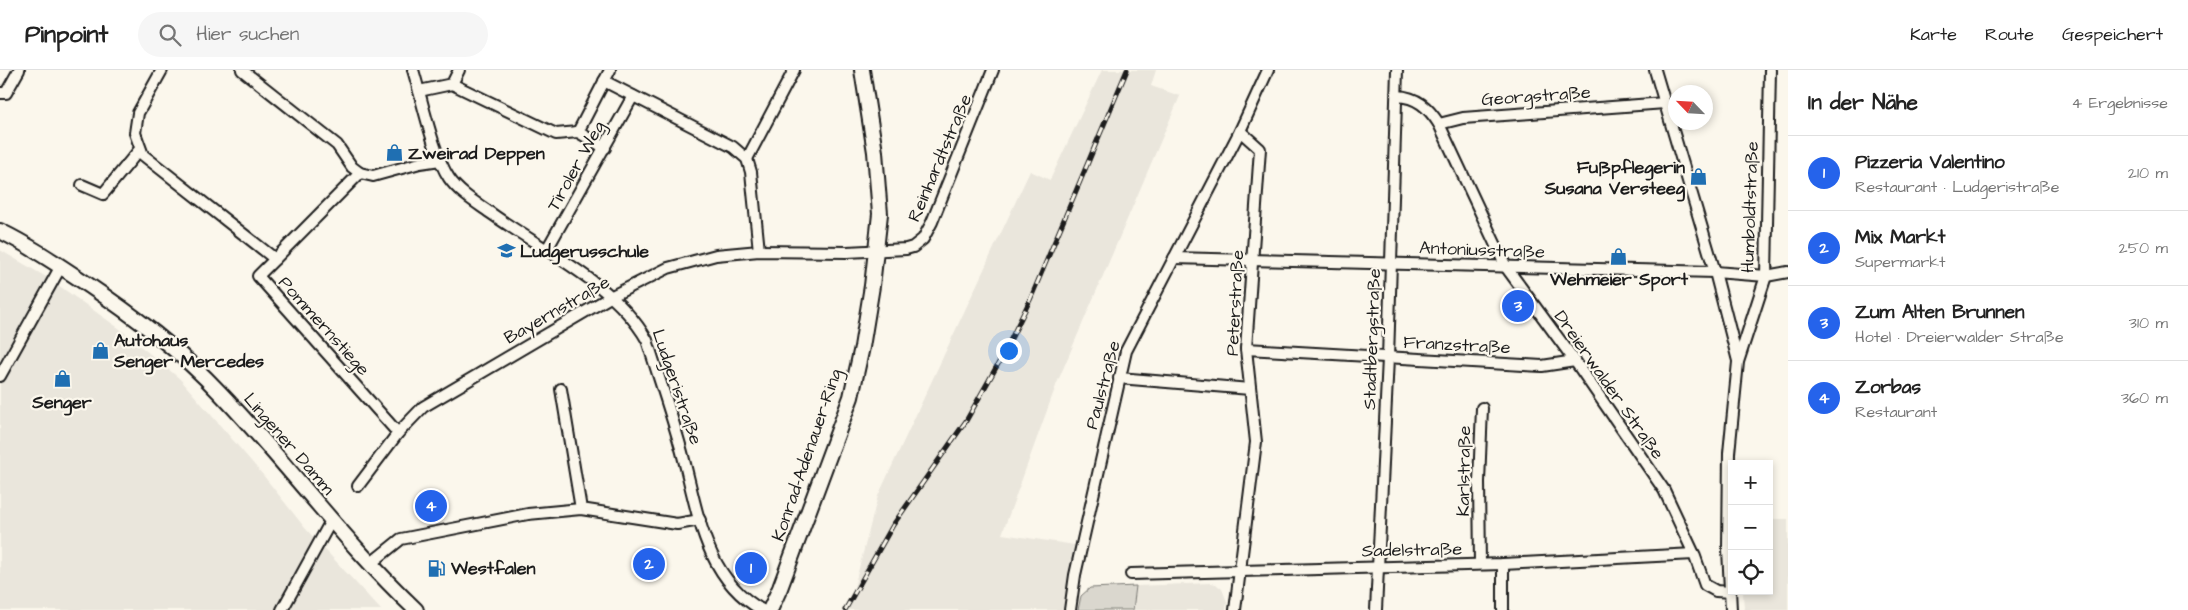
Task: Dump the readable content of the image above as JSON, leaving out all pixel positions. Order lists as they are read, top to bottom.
{
  "streets": {
    "main road": ["Lingener Damm", "Konrad-Adenauer-Ring"],
    "street": [
      "Georgstraße",
      "Reinhardtstraße",
      "Tiroler Weg",
      "Humboldtstraße",
      "Antoniusstraße",
      "Peterstraße",
      "Bayernstraße",
      "Pommernstiege",
      "Stadtbergstraße",
      "Franzstraße",
      "Paulstraße",
      "Dreierwalder Straße",
      "Ludgeristraße",
      "Karlstraße",
      "Sadelstraße"
    ]
  },
  "crossings": [
    ["Georgstraße", "Dreierwalder Straße"],
    ["Reinhardtstraße", "Bayernstraße"],
    ["Reinhardtstraße", "Konrad-Adenauer-Ring"],
    ["Tiroler Weg", "Ludgeristraße"],
    ["Humboldtstraße", "Antoniusstraße"],
    ["Antoniusstraße", "Peterstraße"],
    ["Antoniusstraße", "Stadtbergstraße"],
    ["Antoniusstraße", "Paulstraße"],
    ["Antoniusstraße", "Dreierwalder Straße"],
    ["Peterstraße", "Franzstraße"],
    ["Peterstraße", "Paulstraße"],
    ["Peterstraße", "Sadelstraße"],
    ["Bayernstraße", "Pommernstiege"],
    ["Bayernstraße", "Ludgeristraße"],
    ["Bayernstraße", "Konrad-Adenauer-Ring"],
    ["Stadtbergstraße", "Franzstraße"],
    ["Stadtbergstraße", "Dreierwalder Straße"],
    ["Stadtbergstraße", "Sadelstraße"],
    ["Franzstraße", "Dreierwalder Straße"],
    ["Dreierwalder Straße", "Sadelstraße"],
    ["Karlstraße", "Sadelstraße"]
  ],
  "places": {
    "shop": [
      "Zweirad Deppen",
      "Fußpflegerin Susana Versteeg",
      "Wehmeier Sport",
      "Autohaus Senger Mercedes",
      "Senger"
    ],
    "school or university": ["Ludgerusschule"],
    "fuel station": ["Westfalen"]
  },
  "north": "top left",
  "page": {
    "header": "Pinpoint",
    "search": "Hier suchen",
    "nav": ["Karte", "Route", "Gespeichert"],
    "heading": ["In der Nähe", "4 Ergebnisse"],
    "list": [
      {
        "mark": "1",
        "name": "Pizzeria Valentino",
        "note": "Restaurant · Ludgeristraße",
        "value": "210 m"
      },
      {
        "mark": "2",
        "name": "Mix Markt",
        "note": "Supermarkt",
        "value": "250 m"
      },
      {
        "mark": "3",
        "name": "Zum Alten Brunnen",
        "note": "Hotel · Dreierwalder Straße",
        "value": "310 m"
      },
      {
        "mark": "4",
        "name": "Zorbas",
        "note": "Restaurant",
        "value": "360 m"
      }
    ],
    "pins": [
      "3",
      "4",
      "2",
      "1"
    ],
    "map_buttons": ["+", "−"]
  }
}
